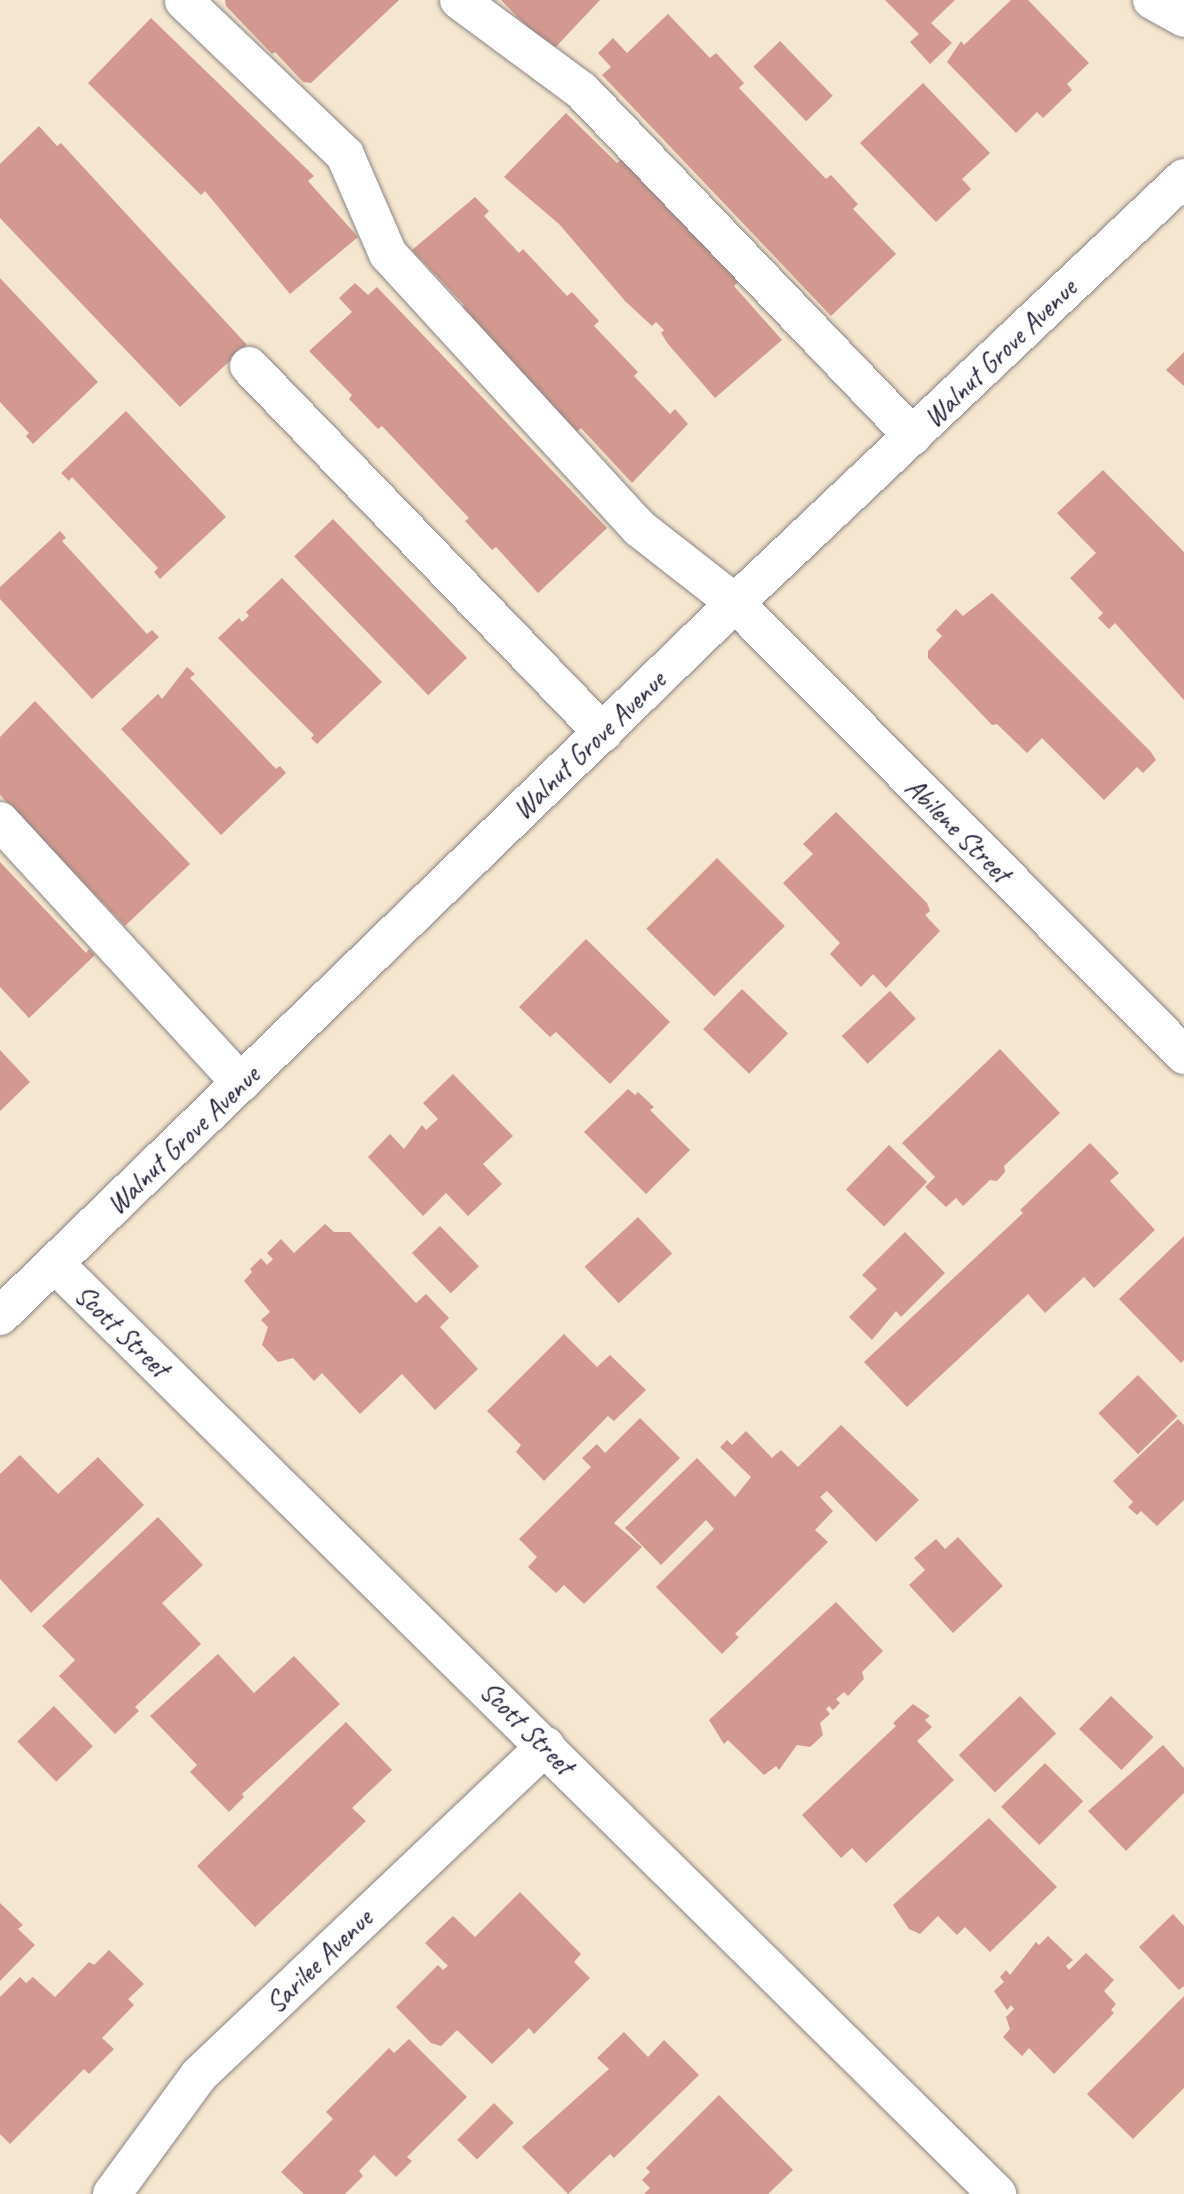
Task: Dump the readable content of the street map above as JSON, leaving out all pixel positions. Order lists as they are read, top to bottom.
{
  "streets": {
    "street": [
      "Walnut Grove Avenue",
      "Abilene Street",
      "Scott Street",
      "Sarilee Avenue"
    ]
  },
  "crossings": [
    ["Walnut Grove Avenue", "Abilene Street"],
    ["Walnut Grove Avenue", "Scott Street"],
    ["Scott Street", "Sarilee Avenue"]
  ]
}
